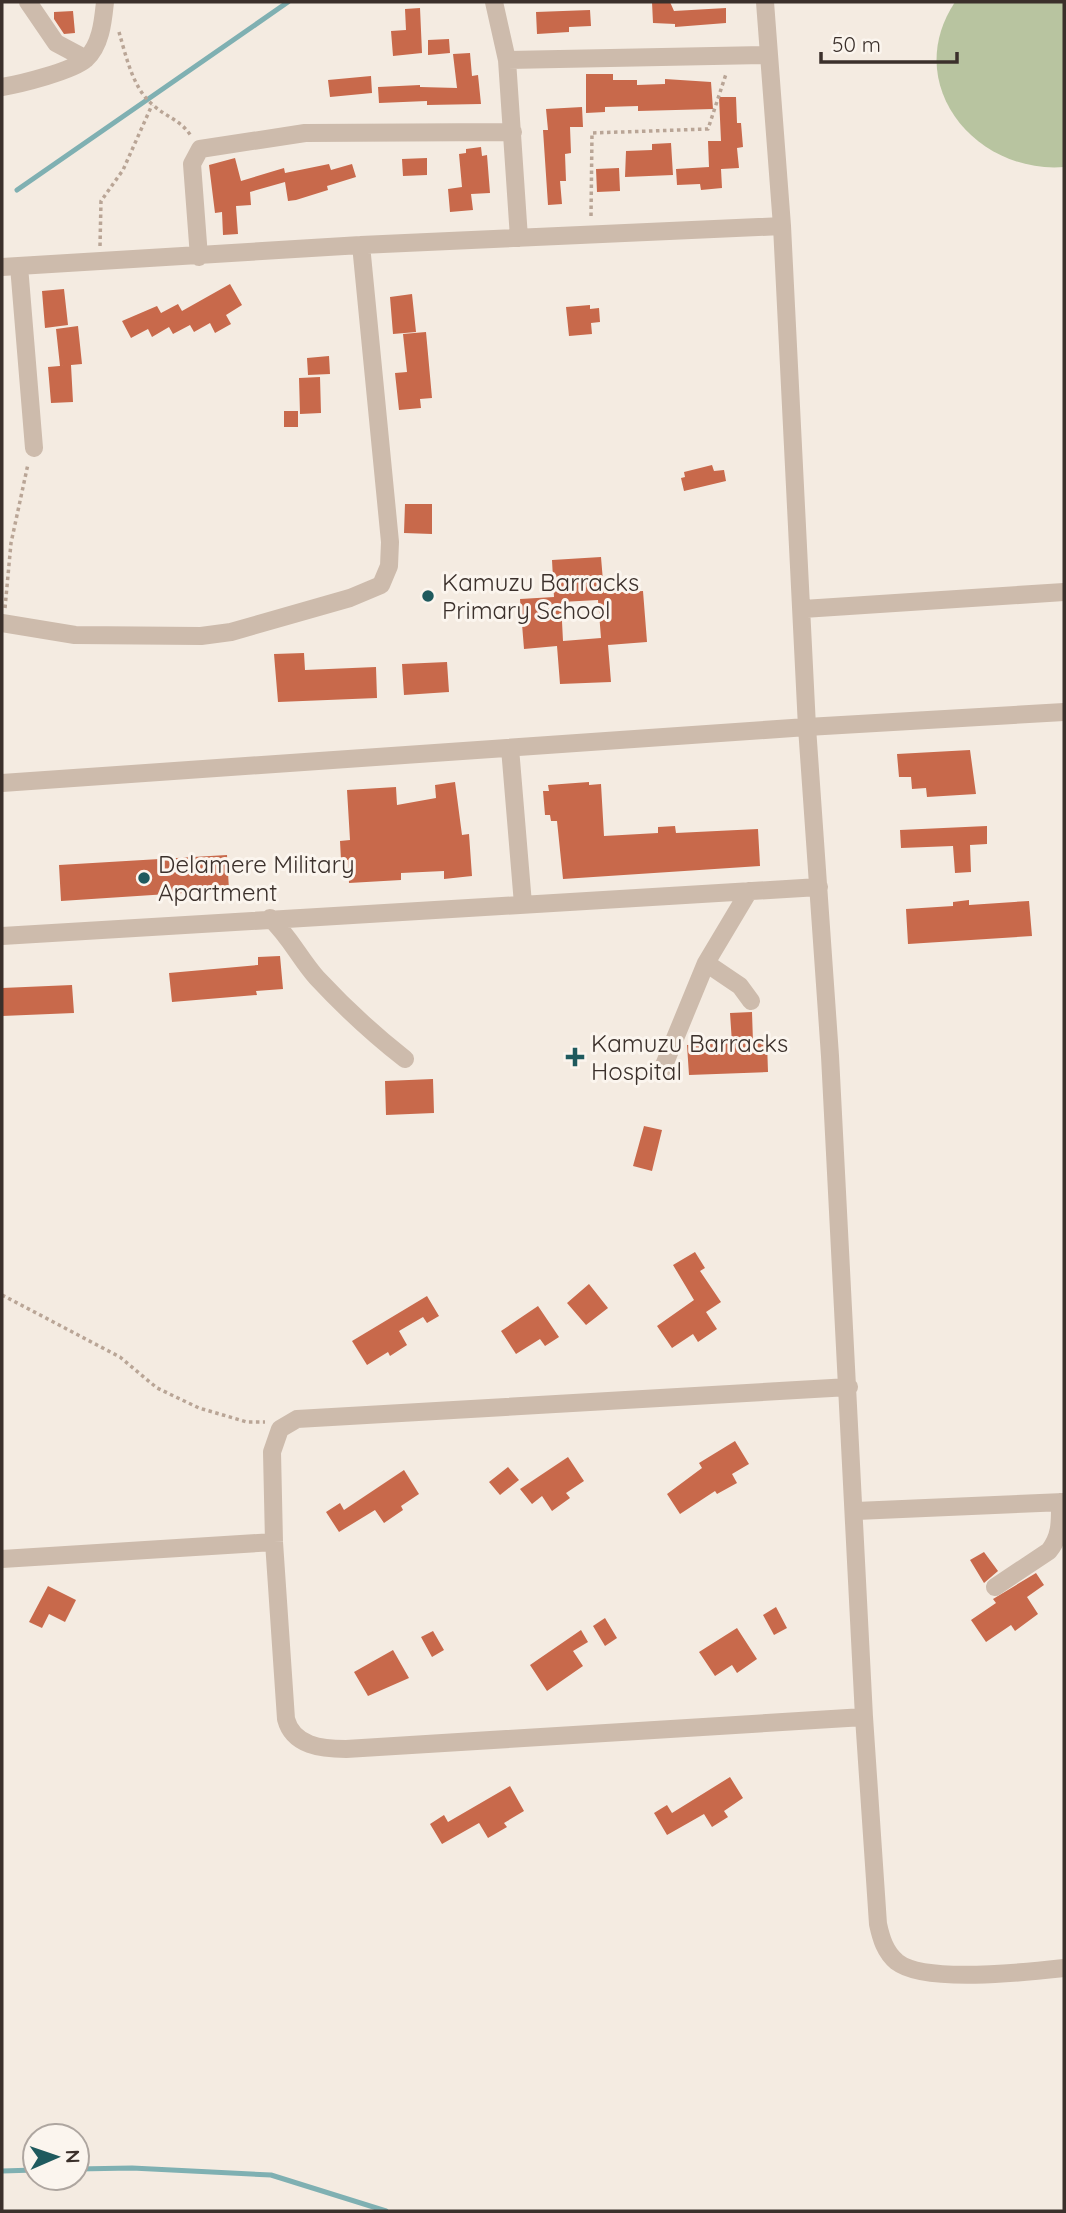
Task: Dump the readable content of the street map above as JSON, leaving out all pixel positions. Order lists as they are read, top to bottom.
{
  "places": {
    "other": ["Kamuzu Barracks Primary School", "Delamere Military Apartment"],
    "health": ["Kamuzu Barracks Hospital"]
  },
  "scale_bar": "50 m",
  "north": "right"
}
